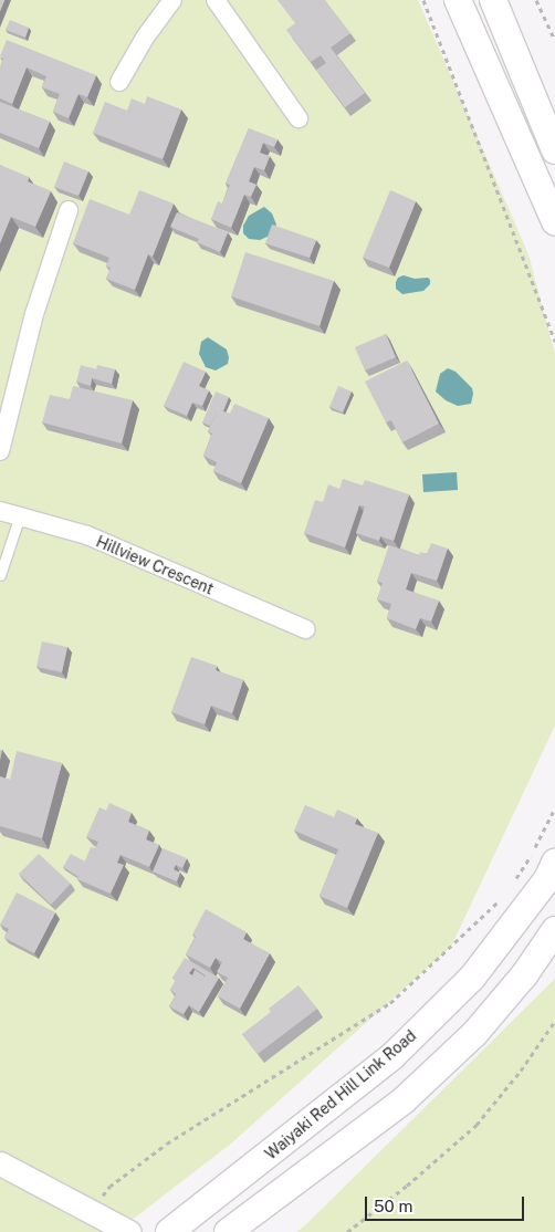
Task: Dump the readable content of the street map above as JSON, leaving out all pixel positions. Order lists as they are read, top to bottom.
{
  "streets": {
    "main road": ["Waiyaki Red Hill Link Road"],
    "street": ["Hillview Crescent"]
  },
  "scale_bar": "50 m"
}
